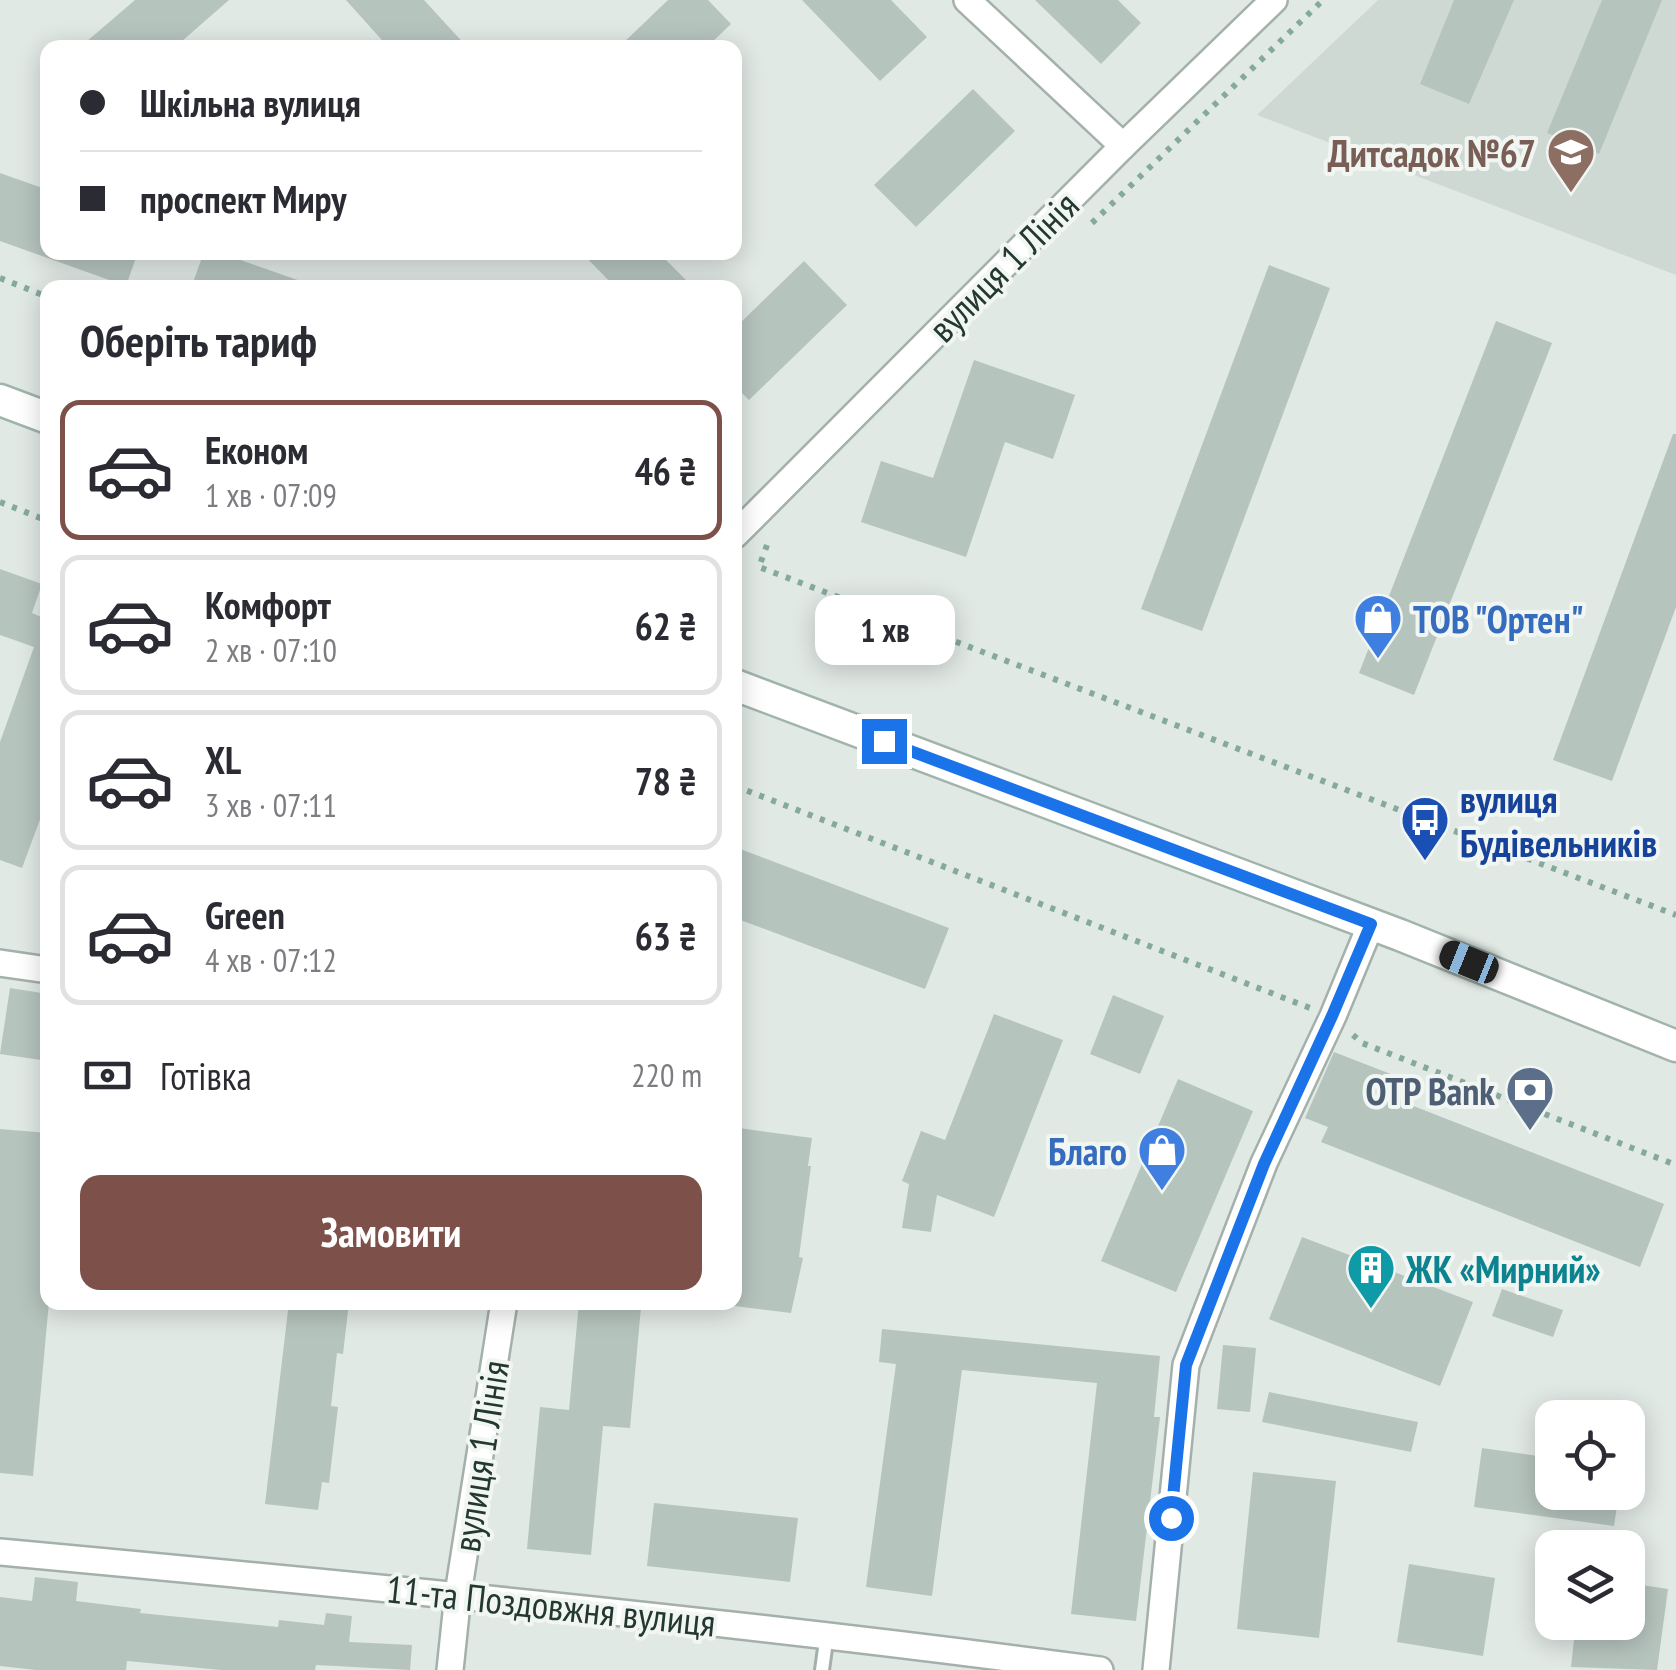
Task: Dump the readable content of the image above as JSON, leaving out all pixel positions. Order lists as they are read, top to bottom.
{
  "streets": {
    "street": ["вулиця 1 Лінія", "11-та Поздовжня вулиця"]
  },
  "crossings": [
    ["вулиця 1 Лінія", "11-та Поздовжня вулиця"]
  ],
  "places": {
    "school or university": ["Дитсадок №67"],
    "shop": ["ТОВ \"Ортен\"", "Благо"],
    "bus stop": ["вулиця Будівельників"],
    "bank": ["OTP Bank"],
    "building": ["ЖК «Мирний»"]
  },
  "page": {
    "banner": ["Шкільна вулиця", "проспект Миру"],
    "heading": "Оберіть тариф",
    "list": [
      {
        "name": "Економ",
        "note": "1 хв · 07:09",
        "value": "46 ₴"
      },
      {
        "name": "Комфорт",
        "note": "2 хв · 07:10",
        "value": "62 ₴"
      },
      {
        "name": "XL",
        "note": "3 хв · 07:11",
        "value": "78 ₴"
      },
      {
        "name": "Green",
        "note": "4 хв · 07:12",
        "value": "63 ₴"
      }
    ],
    "bubble": "1 хв",
    "pay": ["Готівка", "220 m"],
    "buttons": "Замовити"
  }
}
